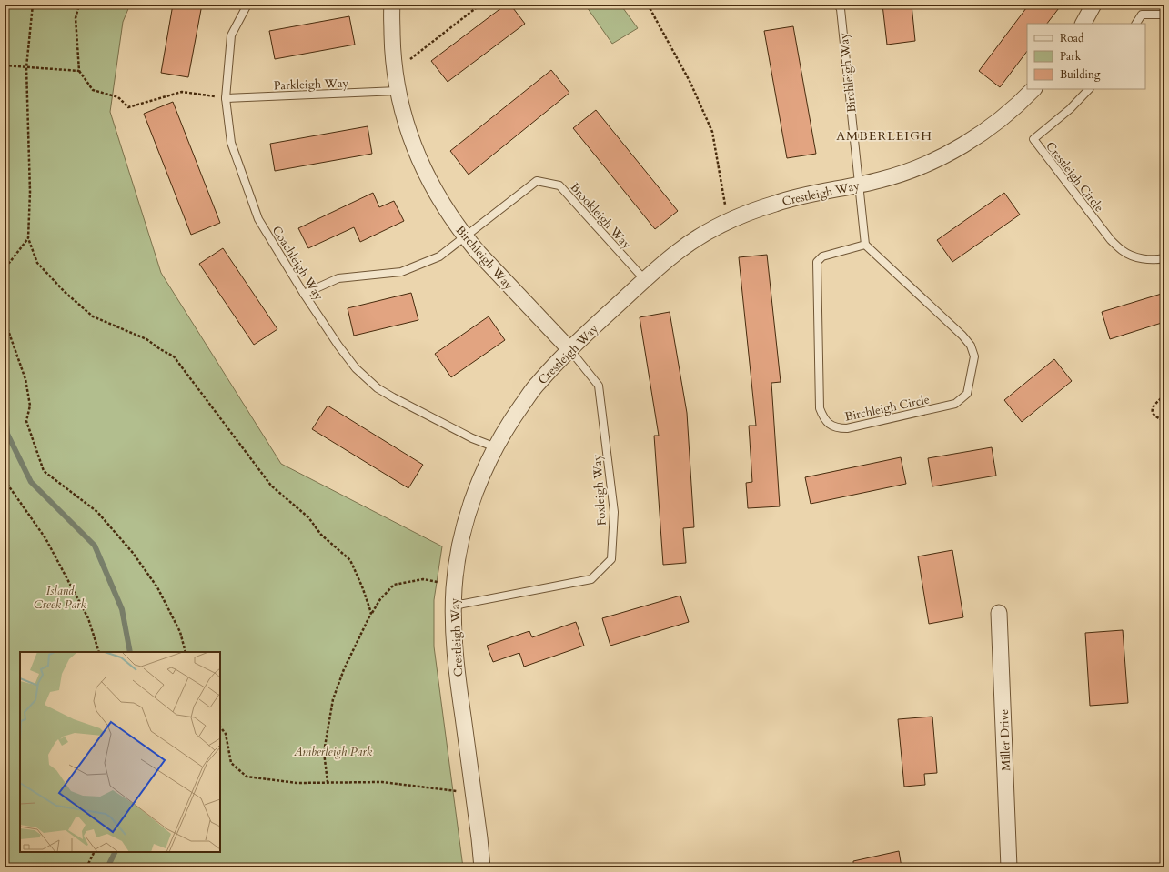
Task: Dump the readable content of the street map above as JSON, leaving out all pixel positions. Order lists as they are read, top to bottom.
{
  "streets": {
    "street": ["Birchleigh Way", "Crestleigh Way", "Miller Drive"],
    "lane": [
      "Parkleigh Way",
      "Crestleigh Circle",
      "Brookleigh Way",
      "Coachleigh Way",
      "Birchleigh Circle",
      "Foxleigh Way"
    ]
  },
  "crossings": [
    ["Birchleigh Way", "Parkleigh Way"],
    ["Birchleigh Way", "Crestleigh Way"],
    ["Birchleigh Way", "Brookleigh Way"],
    ["Birchleigh Way", "Foxleigh Way"],
    ["Parkleigh Way", "Coachleigh Way"],
    ["Crestleigh Way", "Brookleigh Way"],
    ["Crestleigh Way", "Coachleigh Way"],
    ["Crestleigh Way", "Foxleigh Way"],
    ["Brookleigh Way", "Coachleigh Way"]
  ],
  "districts": ["AMBERLEIGH"],
  "parks": ["Island Creek Park", "Amberleigh Park"],
  "legend": ["Road", "Park", "Building"]
}
